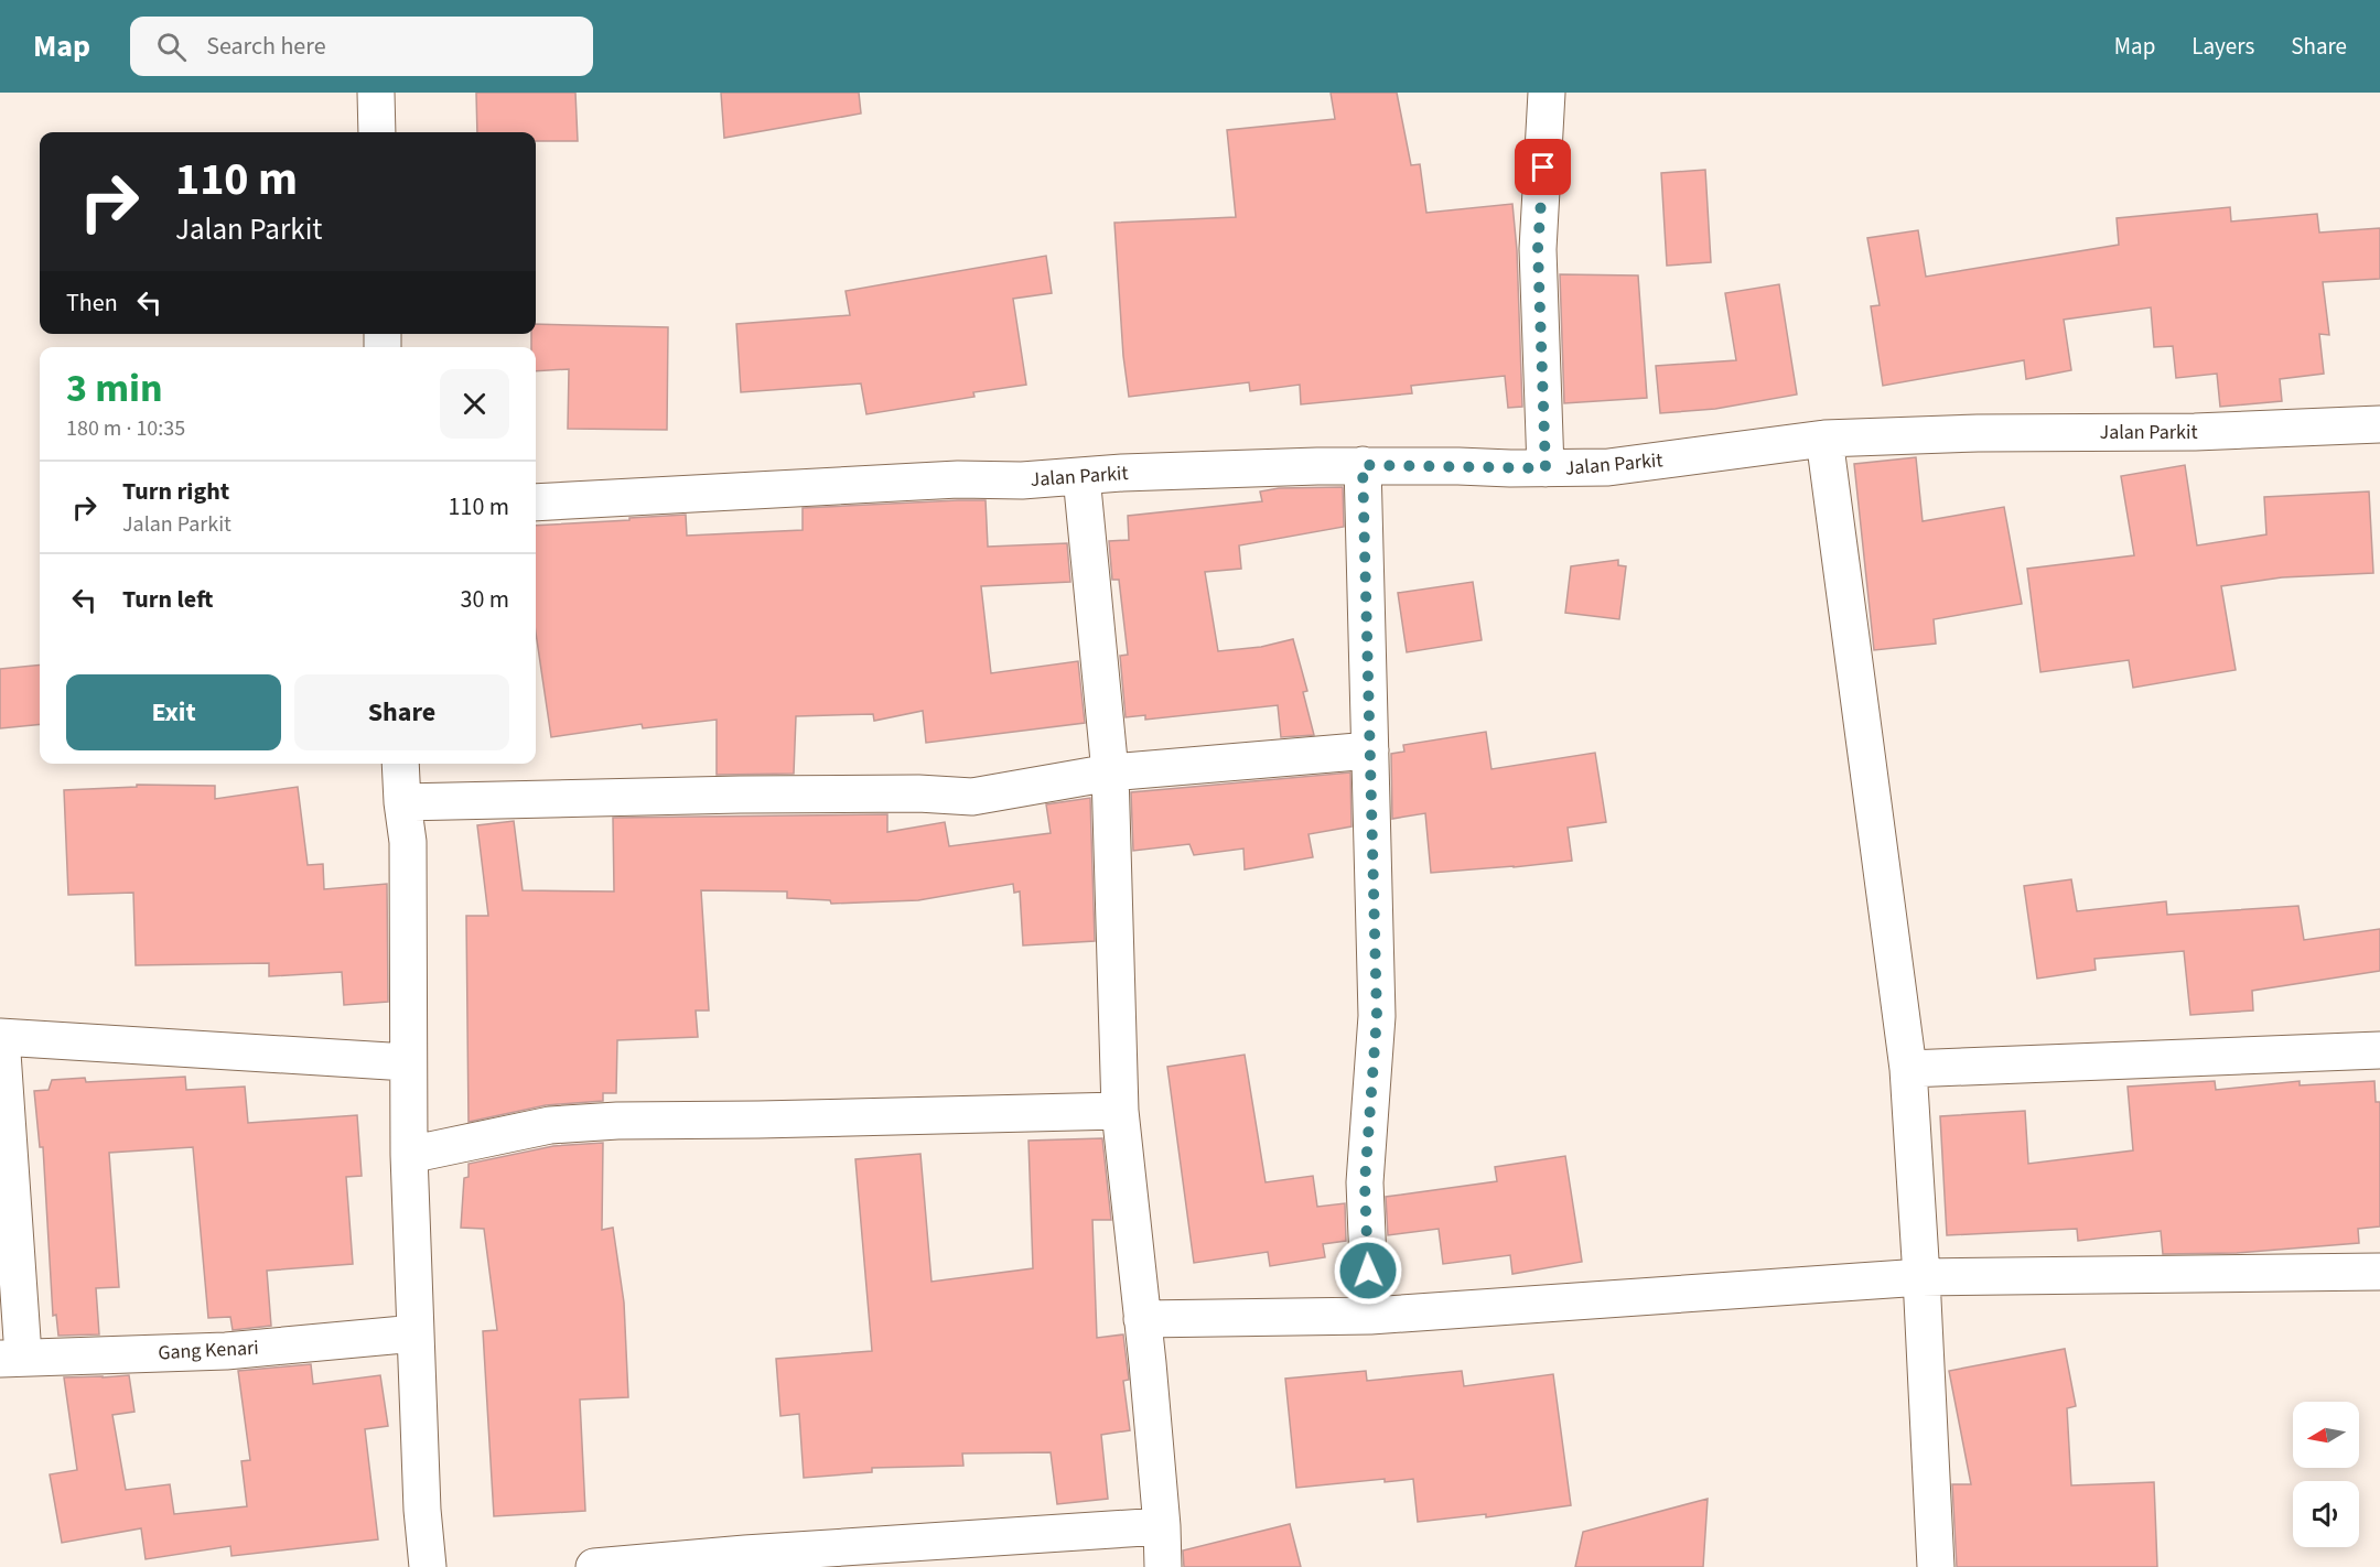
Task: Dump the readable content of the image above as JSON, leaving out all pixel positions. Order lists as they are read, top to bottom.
{
  "streets": {
    "street": ["Jalan Parkit", "Gang Kenari"]
  },
  "north": "left",
  "page": {
    "header": "Map",
    "search": "Search here",
    "nav": ["Map", "Layers", "Share"],
    "turn": ["110 m", "Jalan Parkit"],
    "then": "Then",
    "heading": ["3 min", "180 m · 10:35"],
    "list": [
      {
        "name": "Turn right",
        "note": "Jalan Parkit",
        "value": "110 m"
      },
      {
        "name": "Turn left",
        "value": "30 m"
      }
    ],
    "buttons": ["Exit", "Share"]
  }
}
